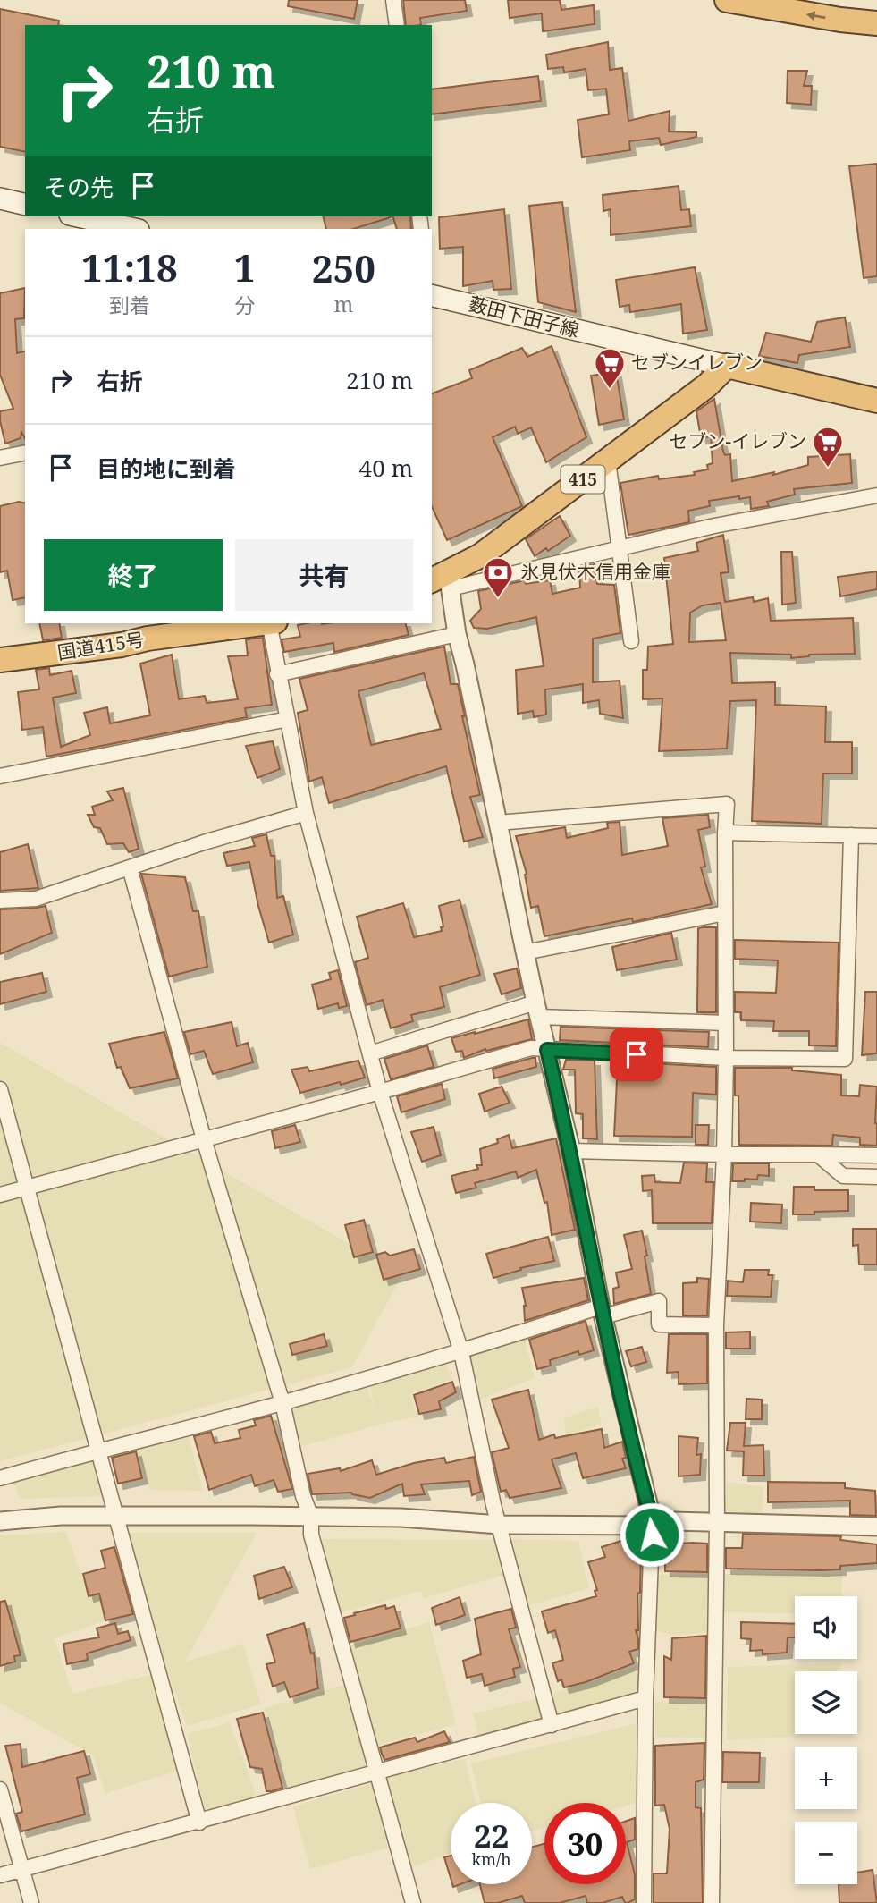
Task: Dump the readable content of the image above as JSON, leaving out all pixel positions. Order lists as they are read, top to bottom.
{
  "streets": {
    "highway": ["415", "国道415号"],
    "main road": ["薮田下田子線"]
  },
  "crossings": [
    ["薮田下田子線", "415"]
  ],
  "places": {
    "supermarket": ["セブンイレブン", "セブン-イレブン"],
    "bank": ["氷見伏木信用金庫"]
  },
  "page": {
    "turn": ["210 m", "右折"],
    "then": "その先",
    "eta": [
      "11:18",
      "到着",
      "1",
      "分",
      "250",
      "m"
    ],
    "list": [
      {
        "name": "右折",
        "value": "210 m"
      },
      {
        "name": "目的地に到着",
        "value": "40 m"
      }
    ],
    "buttons": ["終了", "共有"],
    "map_buttons": ["+", "−"],
    "speed": "22 km/h",
    "limit": "30"
  }
}
